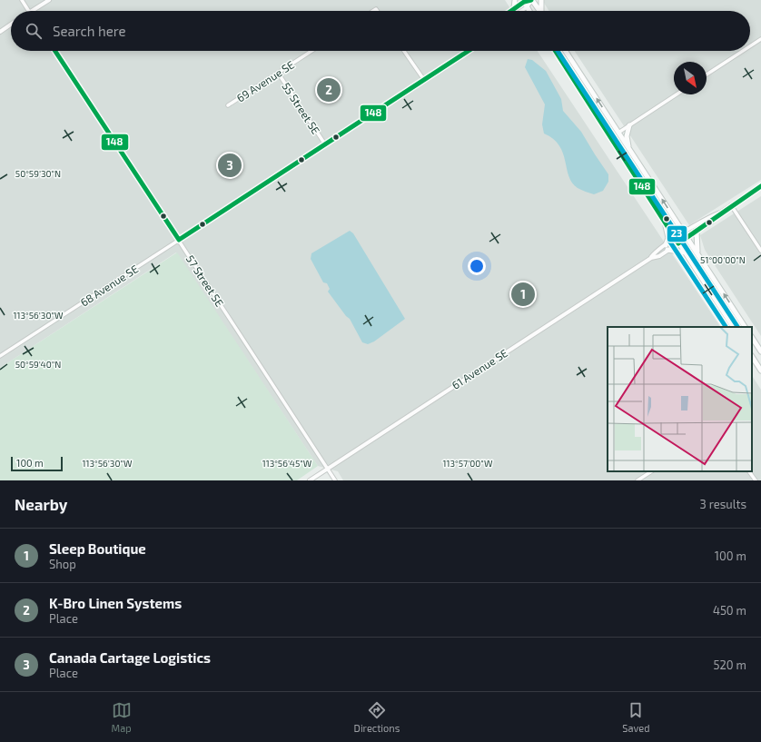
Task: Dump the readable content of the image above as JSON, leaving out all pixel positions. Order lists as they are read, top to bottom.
{
  "streets": {
    "street": [
      "69 Avenue SE",
      "55 Street SE",
      "57 Street SE",
      "68 Avenue SE",
      "61 Avenue SE"
    ]
  },
  "crossings": [
    ["69 Avenue SE", "55 Street SE"],
    ["55 Street SE", "68 Avenue SE"],
    ["57 Street SE", "68 Avenue SE"],
    ["57 Street SE", "61 Avenue SE"]
  ],
  "lines": ["transit line 148", "transit line 23"],
  "scale_bar": "100 m",
  "north": "bottom right",
  "page": {
    "search": "Search here",
    "pins": ["2", "3", "1"],
    "scale": "100 m",
    "heading": ["Nearby", "3 results"],
    "list": [
      {
        "mark": "1",
        "name": "Sleep Boutique",
        "note": "Shop",
        "value": "100 m"
      },
      {
        "mark": "2",
        "name": "K-Bro Linen Systems",
        "note": "Place",
        "value": "450 m"
      },
      {
        "mark": "3",
        "name": "Canada Cartage Logistics",
        "note": "Place",
        "value": "520 m"
      }
    ],
    "nav": ["Map", "Directions", "Saved"]
  },
  "coordinates": [
    "50°59'30\"N",
    "51°00'00\"N",
    "113°56'30\"W",
    "50°59'40\"N",
    "113°56'45\"W",
    "113°57'00\"W"
  ]
}
